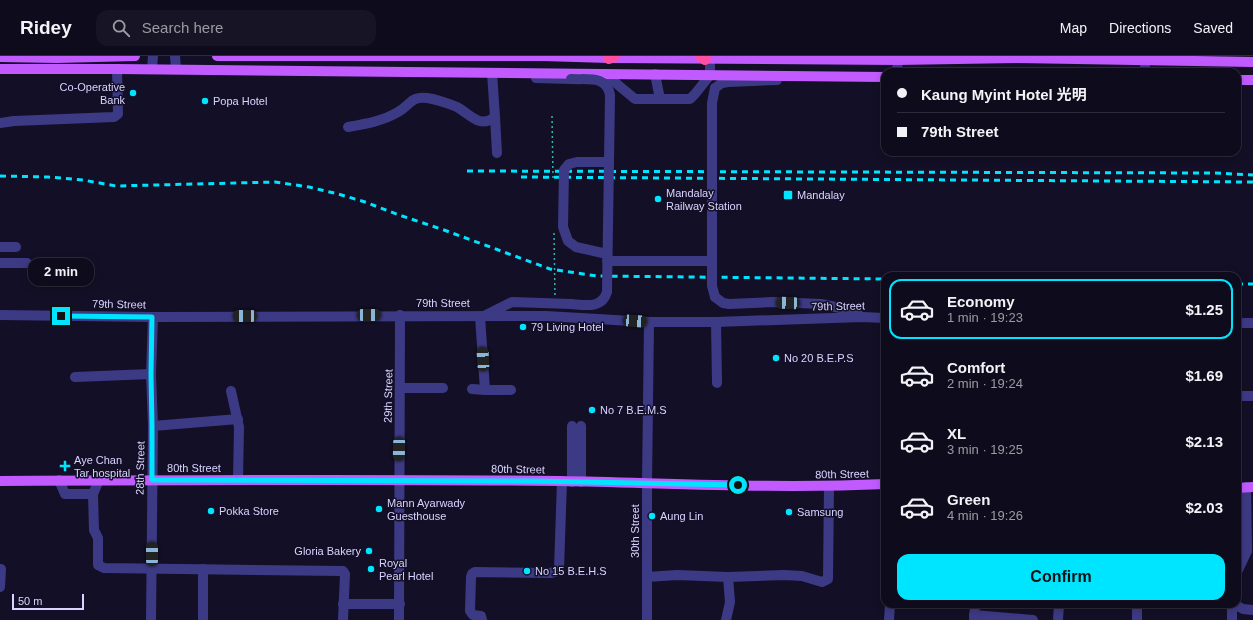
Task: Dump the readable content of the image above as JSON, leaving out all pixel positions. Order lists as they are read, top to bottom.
{
  "streets": {
    "main road": ["80th Street"],
    "street": [
      "79th Street",
      "29th Street",
      "28th Street",
      "30th Street"
    ]
  },
  "crossings": [
    ["79th Street", "29th Street"],
    ["79th Street", "28th Street"],
    ["79th Street", "30th Street"],
    ["29th Street", "80th Street"],
    ["28th Street", "80th Street"],
    ["80th Street", "30th Street"]
  ],
  "places": {
    "other": [
      "Co-Operative Bank",
      "Popa Hotel",
      "Mandalay Railway Station",
      "79 Living Hotel",
      "No 20 B.E.P.S",
      "No 7 B.E.M.S",
      "Mann Ayarwady Guesthouse",
      "Pokka Store",
      "Samsung",
      "Aung Lin",
      "Gloria Bakery",
      "Royal Pearl Hotel",
      "No 15 B.E.H.S"
    ],
    "transit": ["Mandalay"],
    "health": ["Aye Chan Tar hospital"]
  },
  "scale_bar": "50 m",
  "page": {
    "header": "Ridey",
    "search": "Search here",
    "nav": ["Map", "Directions", "Saved"],
    "banner": ["Kaung Myint Hotel 光明", "79th Street"],
    "bubble": "2 min",
    "list": [
      {
        "name": "Economy",
        "note": "1 min · 19:23",
        "value": "$1.25"
      },
      {
        "name": "Comfort",
        "note": "2 min · 19:24",
        "value": "$1.69"
      },
      {
        "name": "XL",
        "note": "3 min · 19:25",
        "value": "$2.13"
      },
      {
        "name": "Green",
        "note": "4 min · 19:26",
        "value": "$2.03"
      }
    ],
    "buttons": "Confirm",
    "scale": "50 m"
  }
}
